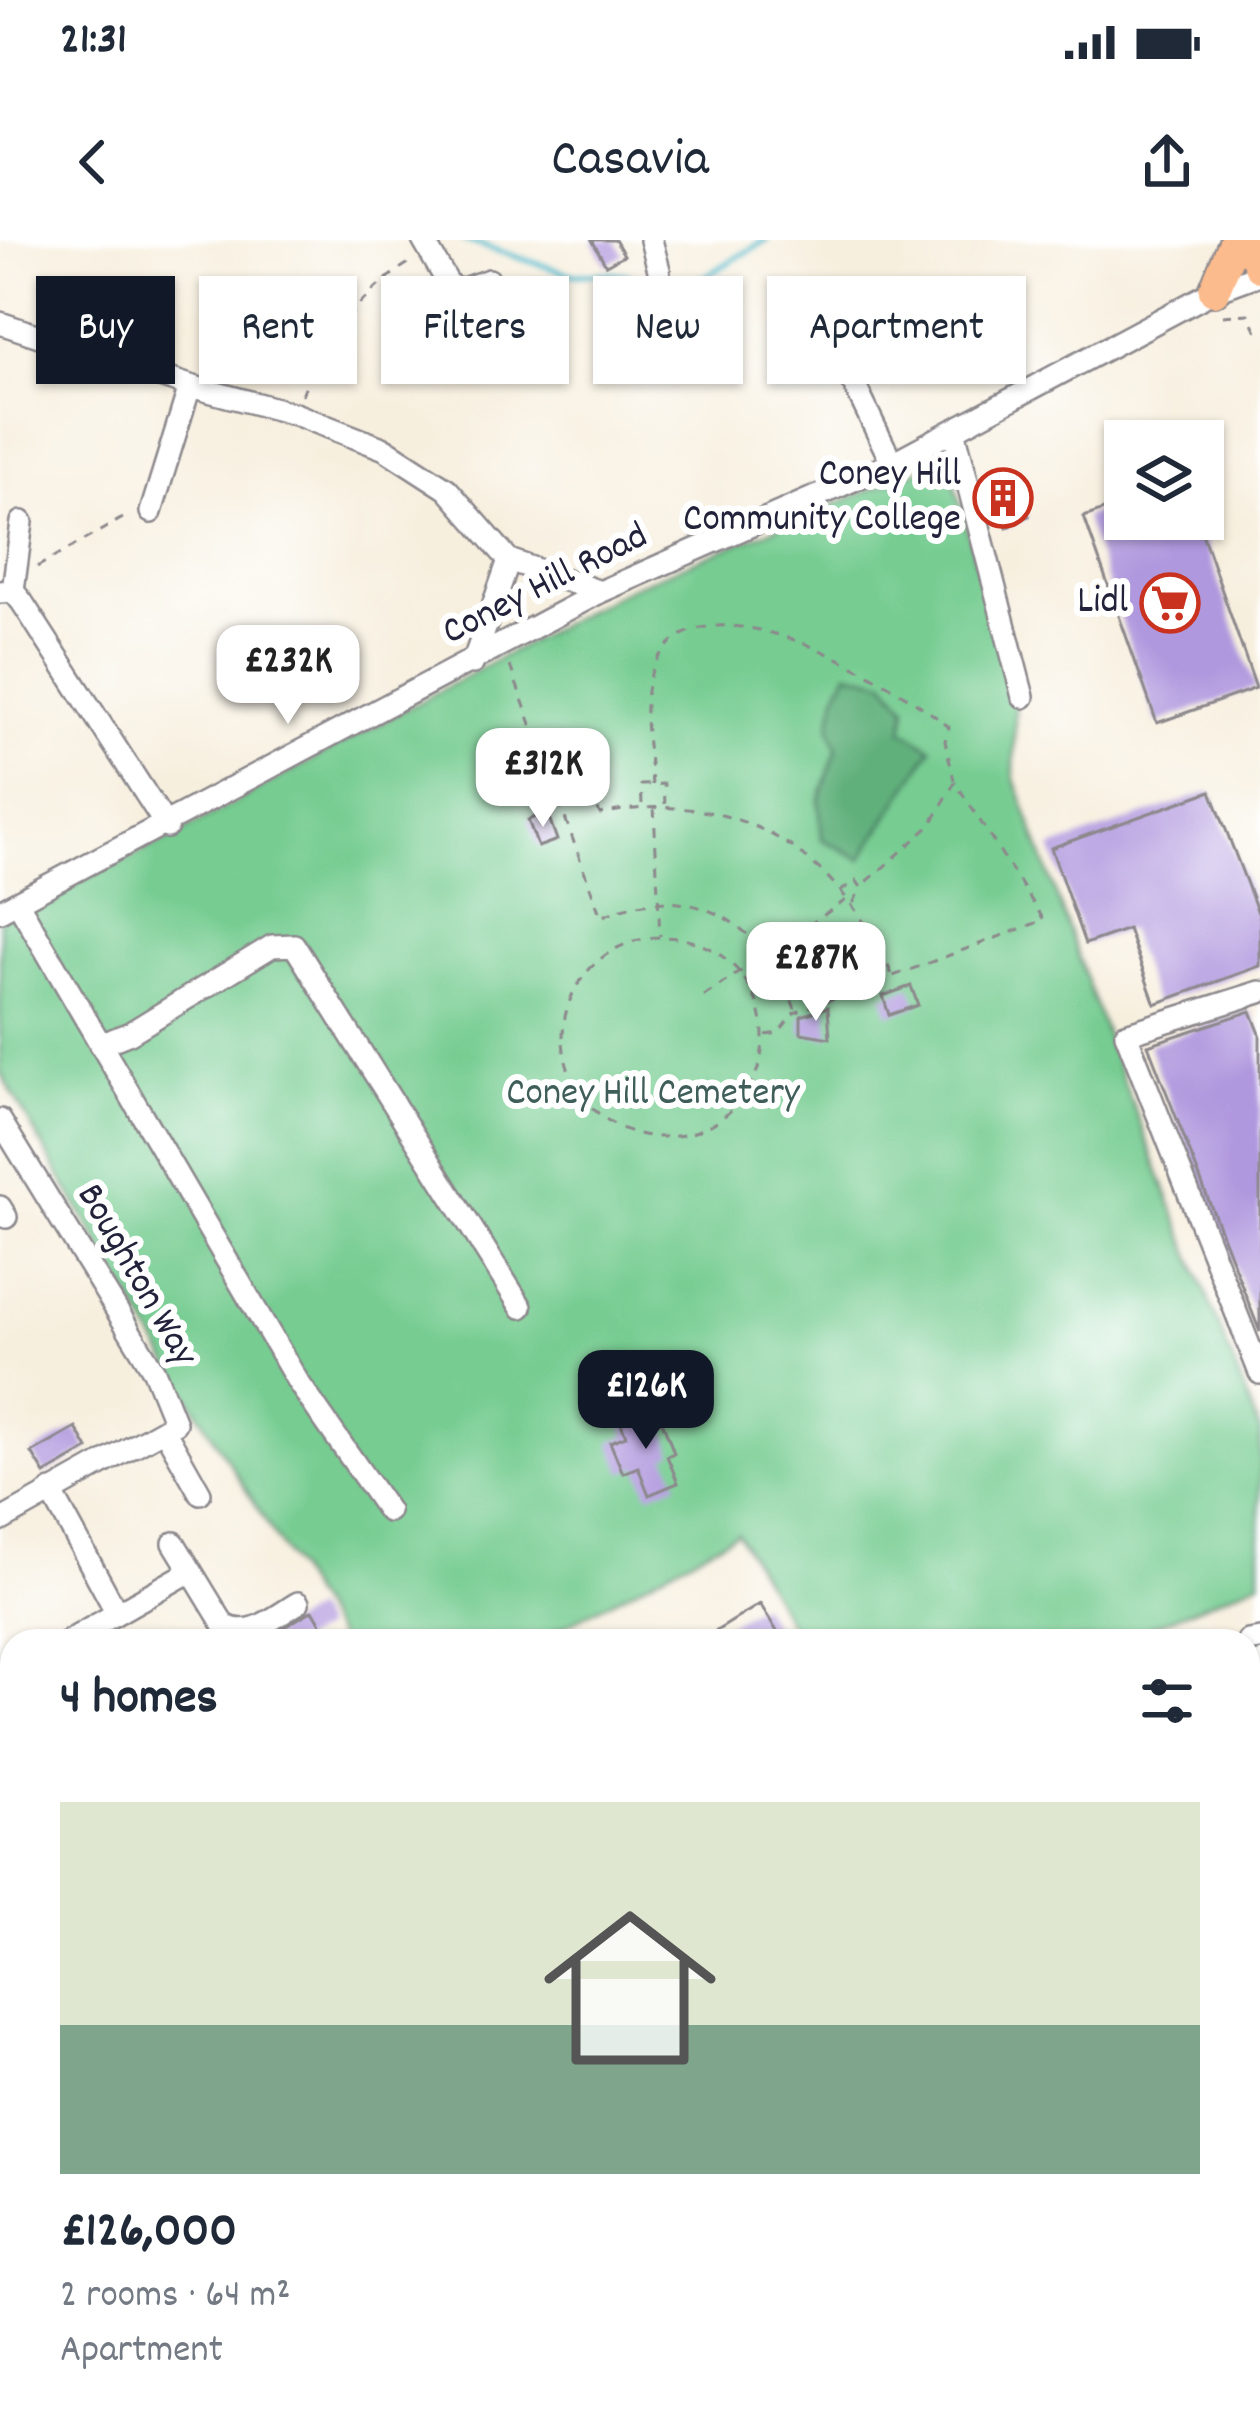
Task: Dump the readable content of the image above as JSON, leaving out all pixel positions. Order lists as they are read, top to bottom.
{
  "streets": {
    "street": ["Coney Hill Road", "Boughton Way"]
  },
  "parks": ["Coney Hill Cemetery"],
  "places": {
    "building": ["Coney Hill Community College"],
    "supermarket": ["Lidl"]
  },
  "page": {
    "status": "21:31",
    "header": "Casavia",
    "chip": [
      "Buy",
      "Rent",
      "Filters",
      "New",
      "Apartment"
    ],
    "price": [
      "£232K",
      "£312K",
      "£287K",
      "£126K"
    ],
    "heading": "4 homes",
    "list": [
      {
        "name": "£126,000",
        "note": "2 rooms · 64 m² · Apartment"
      }
    ]
  }
}
